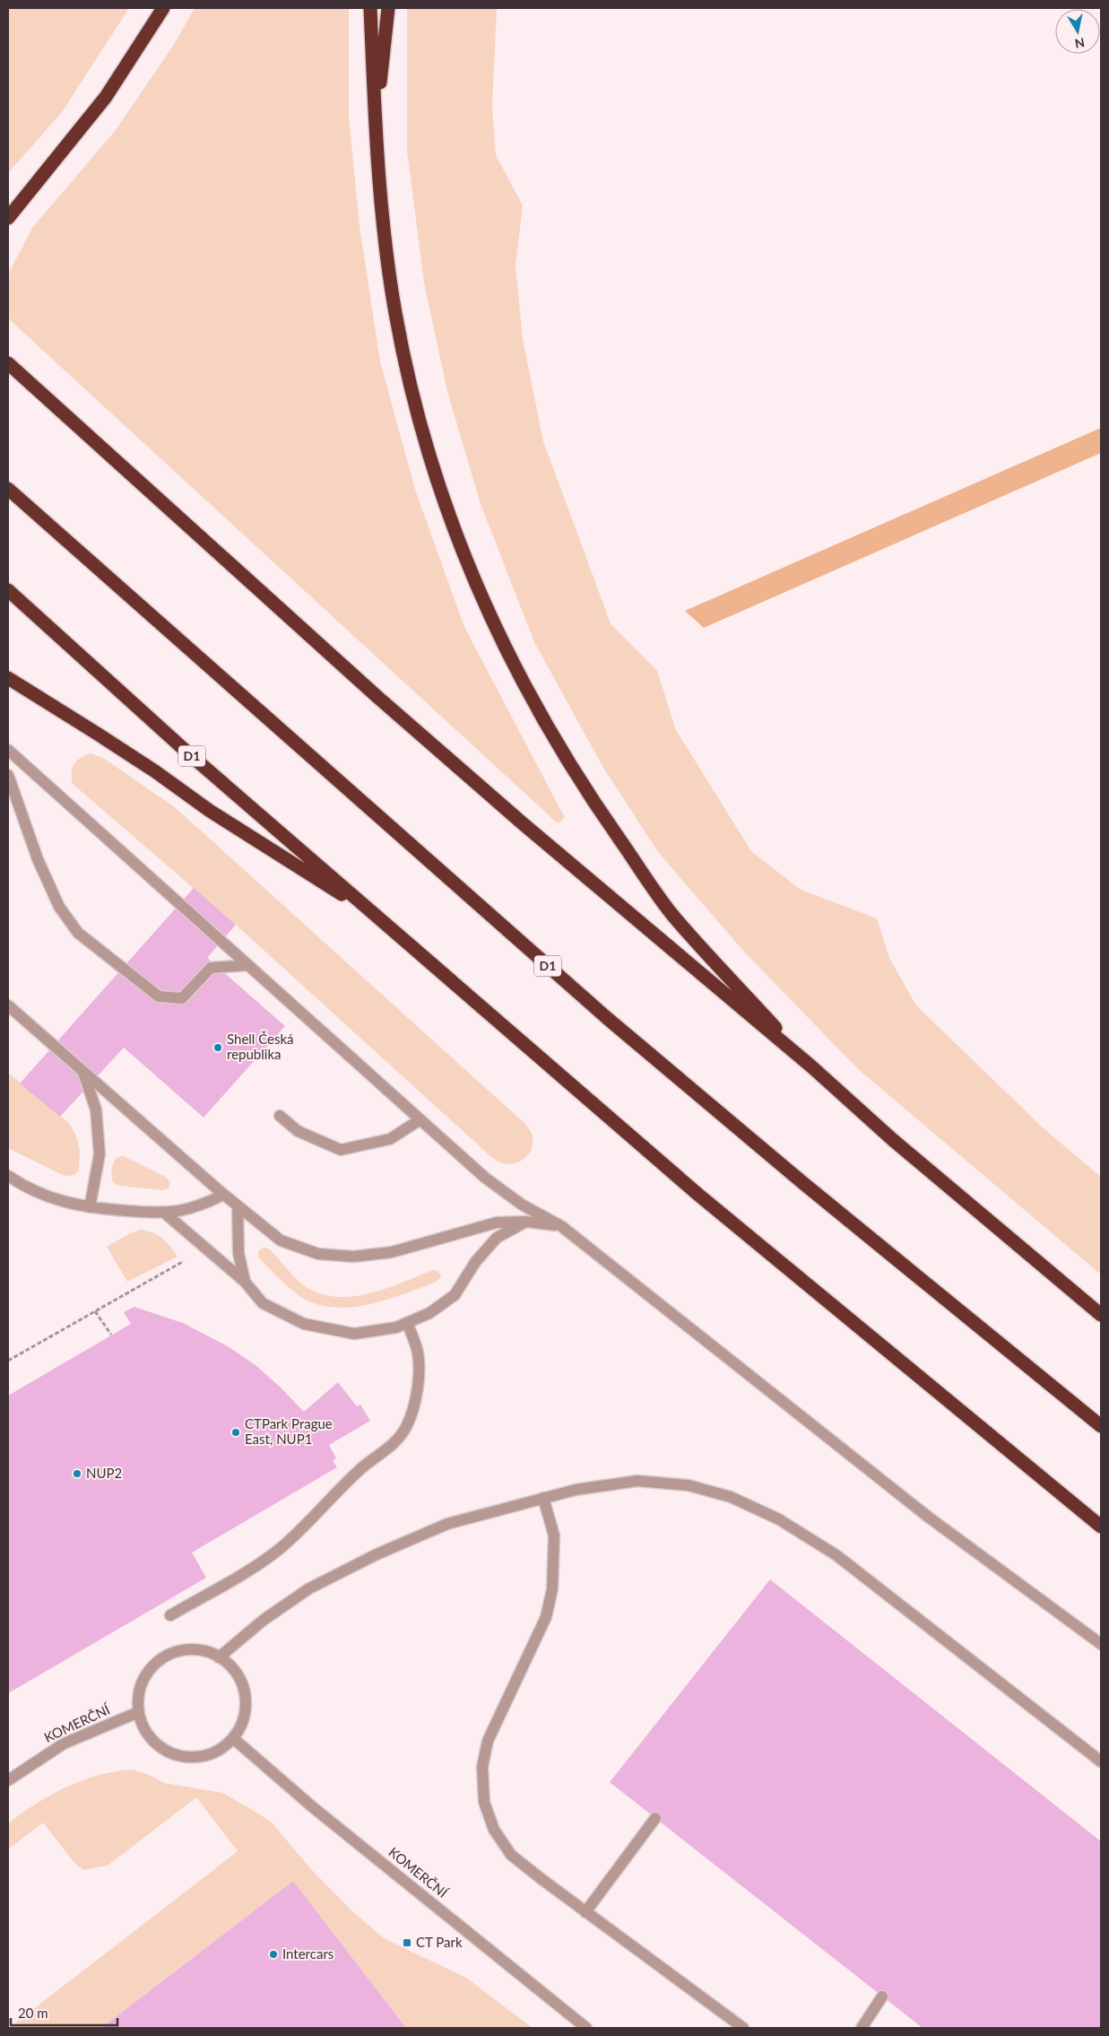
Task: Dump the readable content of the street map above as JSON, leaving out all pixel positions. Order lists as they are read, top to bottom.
{
  "streets": {
    "highway": ["D1"],
    "street": ["KOMERČNÍ"]
  },
  "places": {
    "other": [
      "Shell Česká republika",
      "CTPark Prague East, NUP1",
      "NUP2",
      "Intercars"
    ],
    "transit": ["CT Park"]
  },
  "scale_bar": "20 m",
  "north": "bottom"
}
